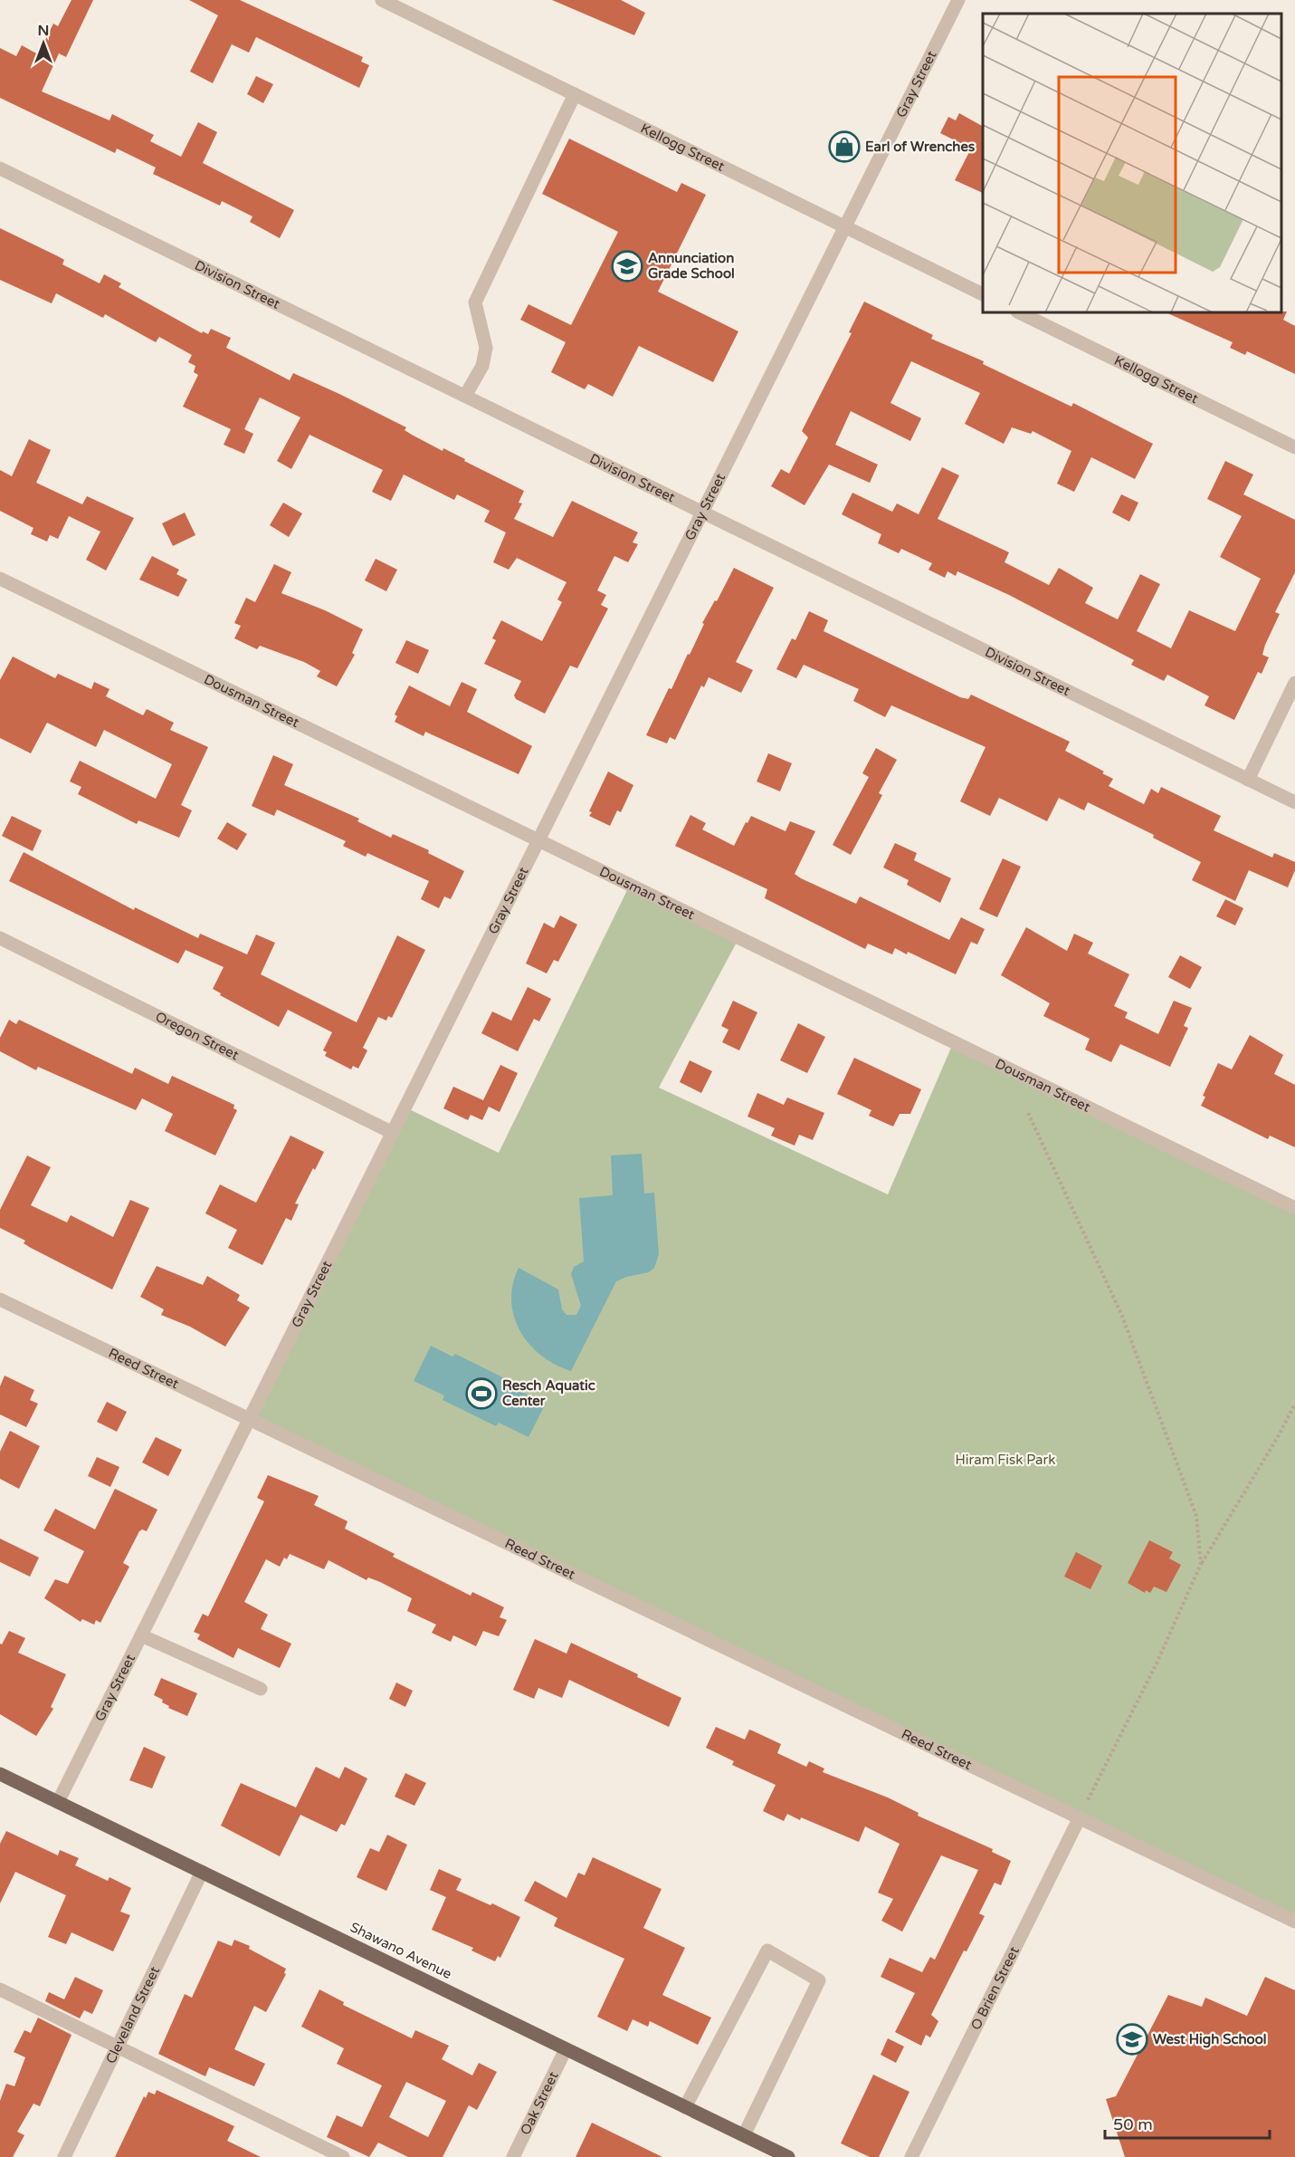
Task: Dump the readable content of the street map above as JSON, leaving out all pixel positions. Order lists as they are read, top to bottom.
{
  "streets": {
    "main road": ["Shawano Avenue"],
    "street": [
      "Gray Street",
      "Kellogg Street",
      "Division Street",
      "Dousman Street",
      "Oregon Street",
      "Reed Street",
      "O Brien Street",
      "Cleveland Street",
      "Oak Street"
    ]
  },
  "crossings": [
    ["Gray Street", "Kellogg Street"],
    ["Gray Street", "Division Street"],
    ["Gray Street", "Dousman Street"],
    ["Gray Street", "Oregon Street"],
    ["Gray Street", "Reed Street"],
    ["Gray Street", "Shawano Avenue"],
    ["Reed Street", "O Brien Street"],
    ["Shawano Avenue", "Cleveland Street"],
    ["Shawano Avenue", "Oak Street"]
  ],
  "parks": ["Hiram Fisk Park"],
  "places": {
    "shop": ["Earl of Wrenches"],
    "school or university": ["Annunciation Grade School", "West High School"],
    "sports": ["Resch Aquatic Center"]
  },
  "scale_bar": "50 m",
  "north": "top"
}
